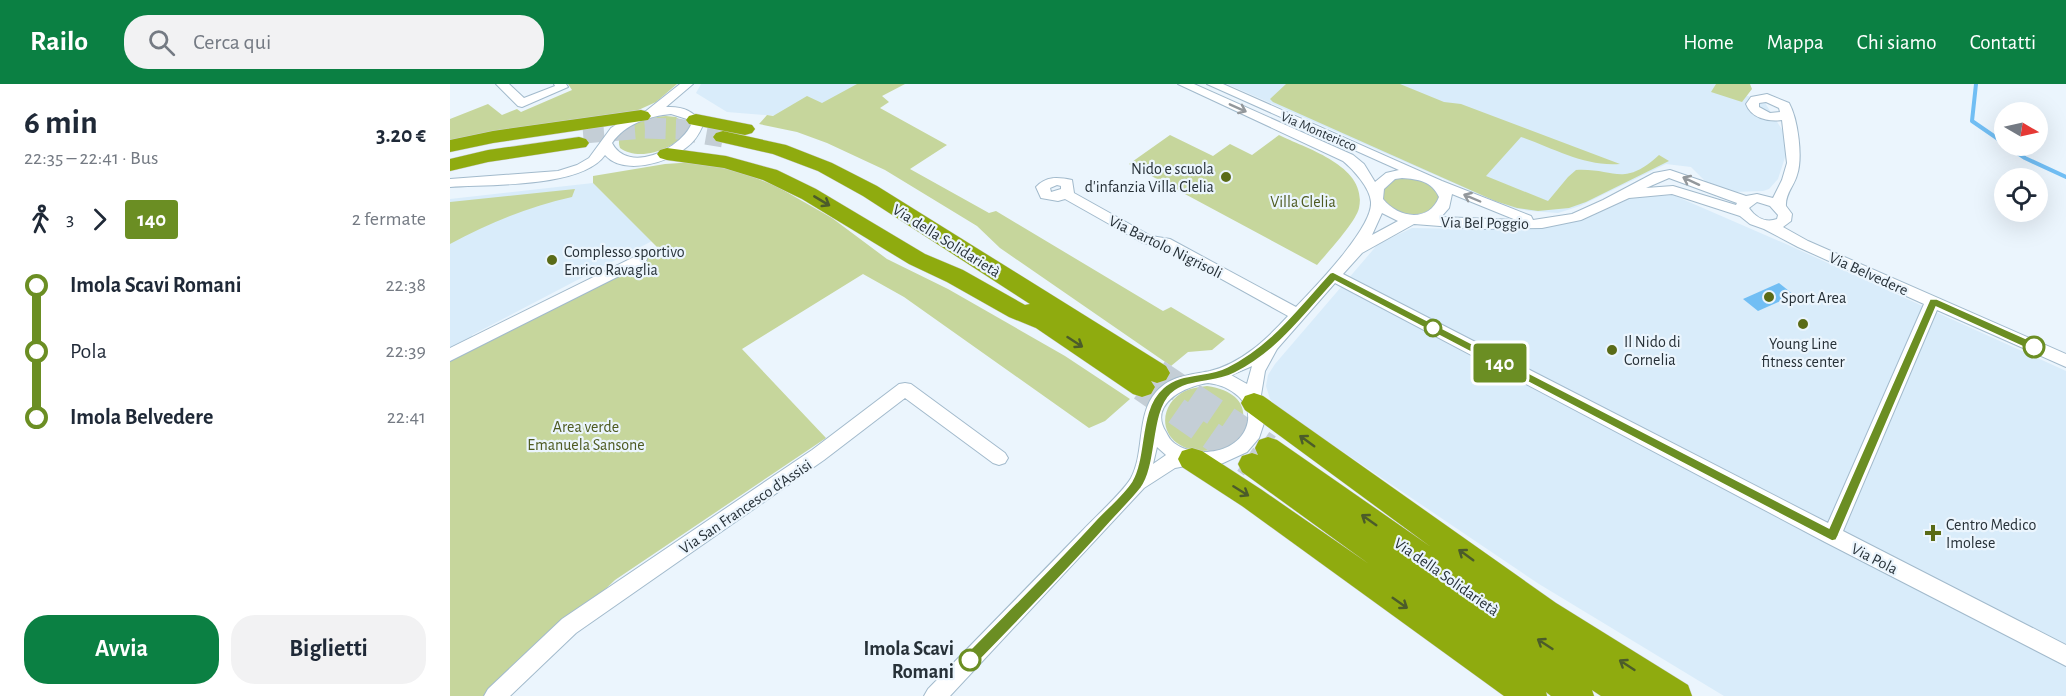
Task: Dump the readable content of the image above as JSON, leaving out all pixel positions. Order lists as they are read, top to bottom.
{
  "streets": {
    "highway": ["Via della Solidarietà"],
    "street": [
      "Via Montericco",
      "Via Bel Poggio",
      "Via Bartolo Nigrisoli",
      "Via Belvedere",
      "Via San Francesco d'Assisi",
      "Via Pola"
    ]
  },
  "crossings": [
    ["Via Montericco", "Via Bel Poggio"],
    ["Via Bel Poggio", "Via Belvedere"]
  ],
  "parks": ["Villa Clelia", "Area verde Emanuela Sansone"],
  "places": {
    "other": [
      "Nido e scuola d'infanzia Villa Clelia",
      "Complesso sportivo Enrico Ravaglia",
      "Sport Area",
      "Young Line fitness center",
      "Il Nido di Cornelia",
      "Imola Scavi Romani"
    ],
    "health": ["Centro Medico Imolese"]
  },
  "lines": ["bus line 140"],
  "north": "right",
  "page": {
    "header": "Railo",
    "search": "Cerca qui",
    "nav": [
      "Home",
      "Mappa",
      "Chi siamo",
      "Contatti"
    ],
    "heading": ["6 min", "22:35 – 22:41 · Bus", "3.20 €"],
    "on_map": "140",
    "legs": ["3", "140", "2 fermate"],
    "list": [
      {
        "name": "Imola Scavi Romani",
        "value": "22:38"
      },
      {
        "name": "Pola",
        "value": "22:39"
      },
      {
        "name": "Imola Belvedere",
        "value": "22:41"
      }
    ],
    "buttons": ["Avvia", "Biglietti"]
  }
}
